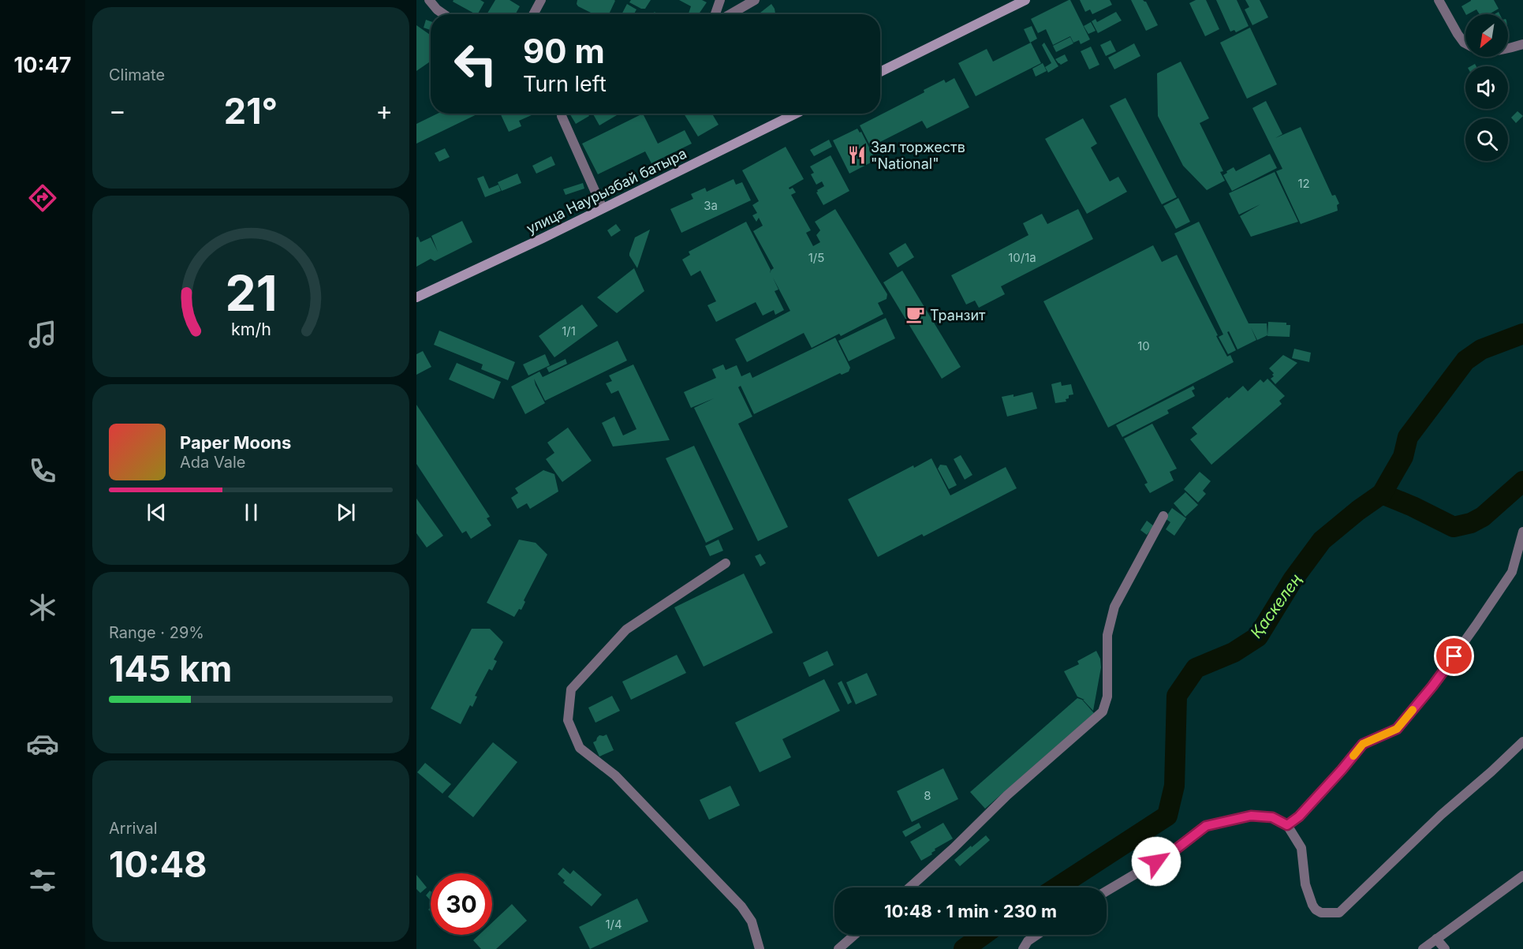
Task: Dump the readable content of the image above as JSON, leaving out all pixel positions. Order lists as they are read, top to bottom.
{
  "streets": {
    "main road": ["улица Наурызбай батыра"]
  },
  "water": ["Қаскелең"],
  "places": {
    "restaurant": ["Зал торжеств \"National\""],
    "cafe": ["Транзит"]
  },
  "house_numbers": [
    "12",
    "3а",
    "1/5",
    "10/1а",
    "1/1",
    "10",
    "8",
    "1/4"
  ],
  "north": "bottom left",
  "page": {
    "tabs": "10:47",
    "tile": [
      "Climate",
      ["Range · 29%", "145 km"],
      ["Arrival", "10:48"]
    ],
    "turn": ["90 m", "Turn left"],
    "heat": ["−", "21°", "+"],
    "song": ["Paper Moons", "Ada Vale"],
    "limit": "30",
    "trip": "10:48 · 1 min · 230 m",
    "gauge": ["21", "km/h"]
  }
}
